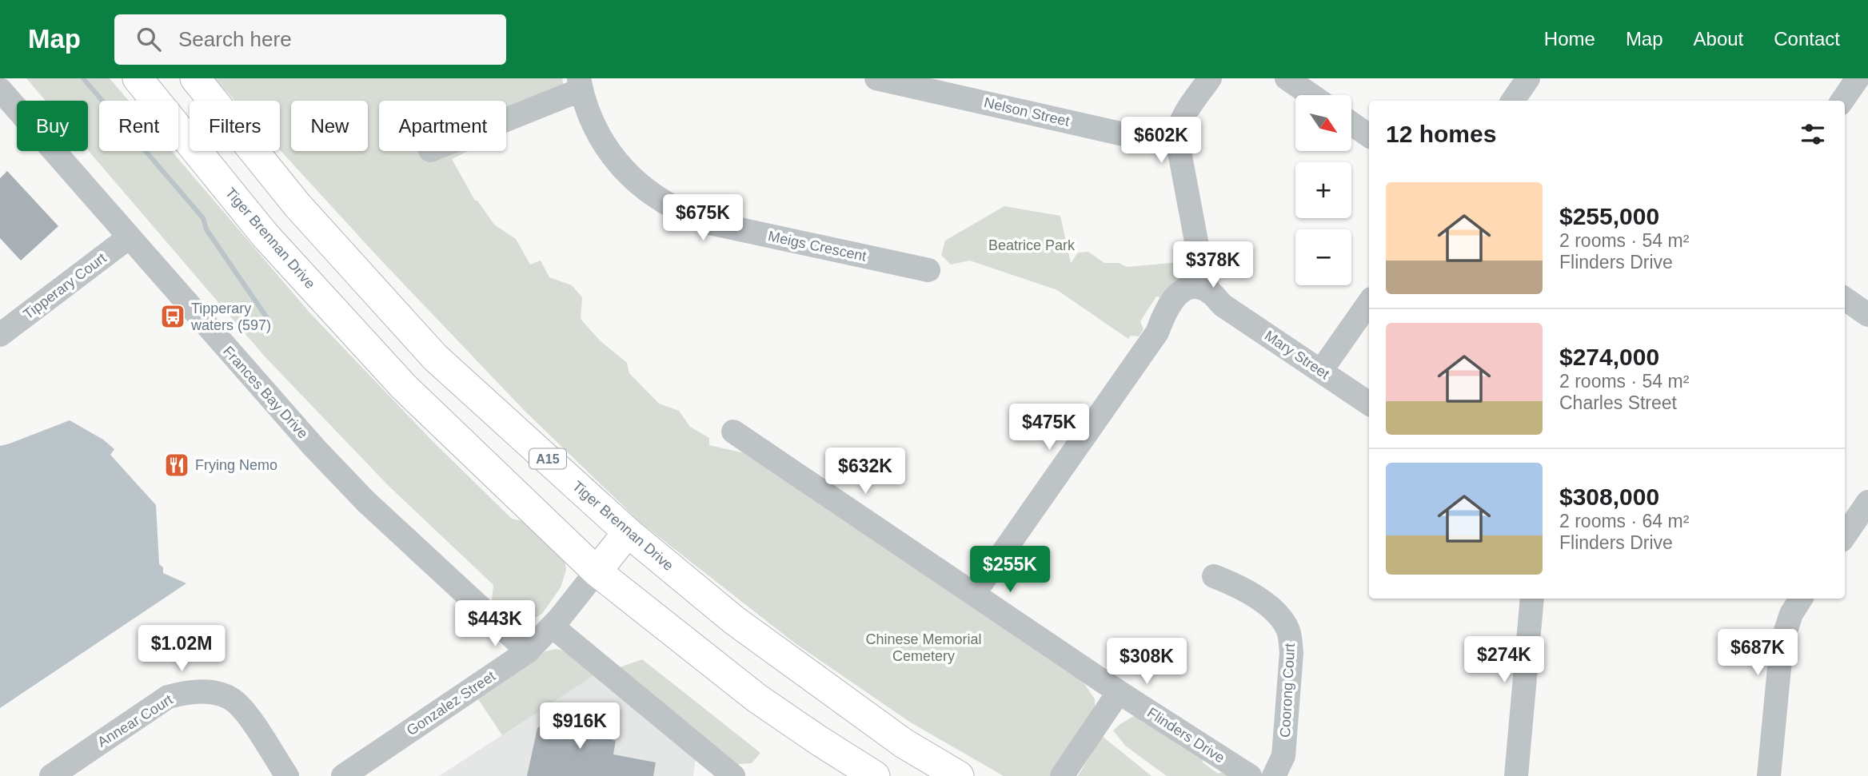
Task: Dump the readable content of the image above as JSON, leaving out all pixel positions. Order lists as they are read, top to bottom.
{
  "streets": {
    "main road": ["Tiger Brennan Drive", "A15"],
    "street": [
      "Nelson Street",
      "Meigs Crescent",
      "Tipperary Court",
      "Mary Street",
      "Frances Bay Drive",
      "Coorong Court",
      "Gonzalez Street",
      "Annear Court",
      "Flinders Drive"
    ]
  },
  "crossings": [
    ["Tiger Brennan Drive", "Gonzalez Street"],
    ["Tipperary Court", "Frances Bay Drive"],
    ["Frances Bay Drive", "Gonzalez Street"]
  ],
  "parks": ["Beatrice Park", "Chinese Memorial Cemetery"],
  "places": {
    "bus stop": ["Tipperary waters (597)"],
    "restaurant": ["Frying Nemo"]
  },
  "north": "bottom right",
  "page": {
    "header": "Map",
    "search": "Search here",
    "nav": [
      "Home",
      "Map",
      "About",
      "Contact"
    ],
    "map_buttons": ["+", "−"],
    "chip": [
      "Buy",
      "Rent",
      "Filters",
      "New",
      "Apartment"
    ],
    "heading": "12 homes",
    "price": [
      "$602K",
      "$675K",
      "$378K",
      "$475K",
      "$632K",
      "$255K",
      "$443K",
      "$1.02M",
      "$687K",
      "$274K",
      "$308K",
      "$916K"
    ],
    "list": [
      {
        "name": "$255,000",
        "note": "2 rooms · 54 m² · Flinders Drive"
      },
      {
        "name": "$274,000",
        "note": "2 rooms · 54 m² · Charles Street"
      },
      {
        "name": "$308,000",
        "note": "2 rooms · 64 m² · Flinders Drive"
      }
    ]
  }
}
